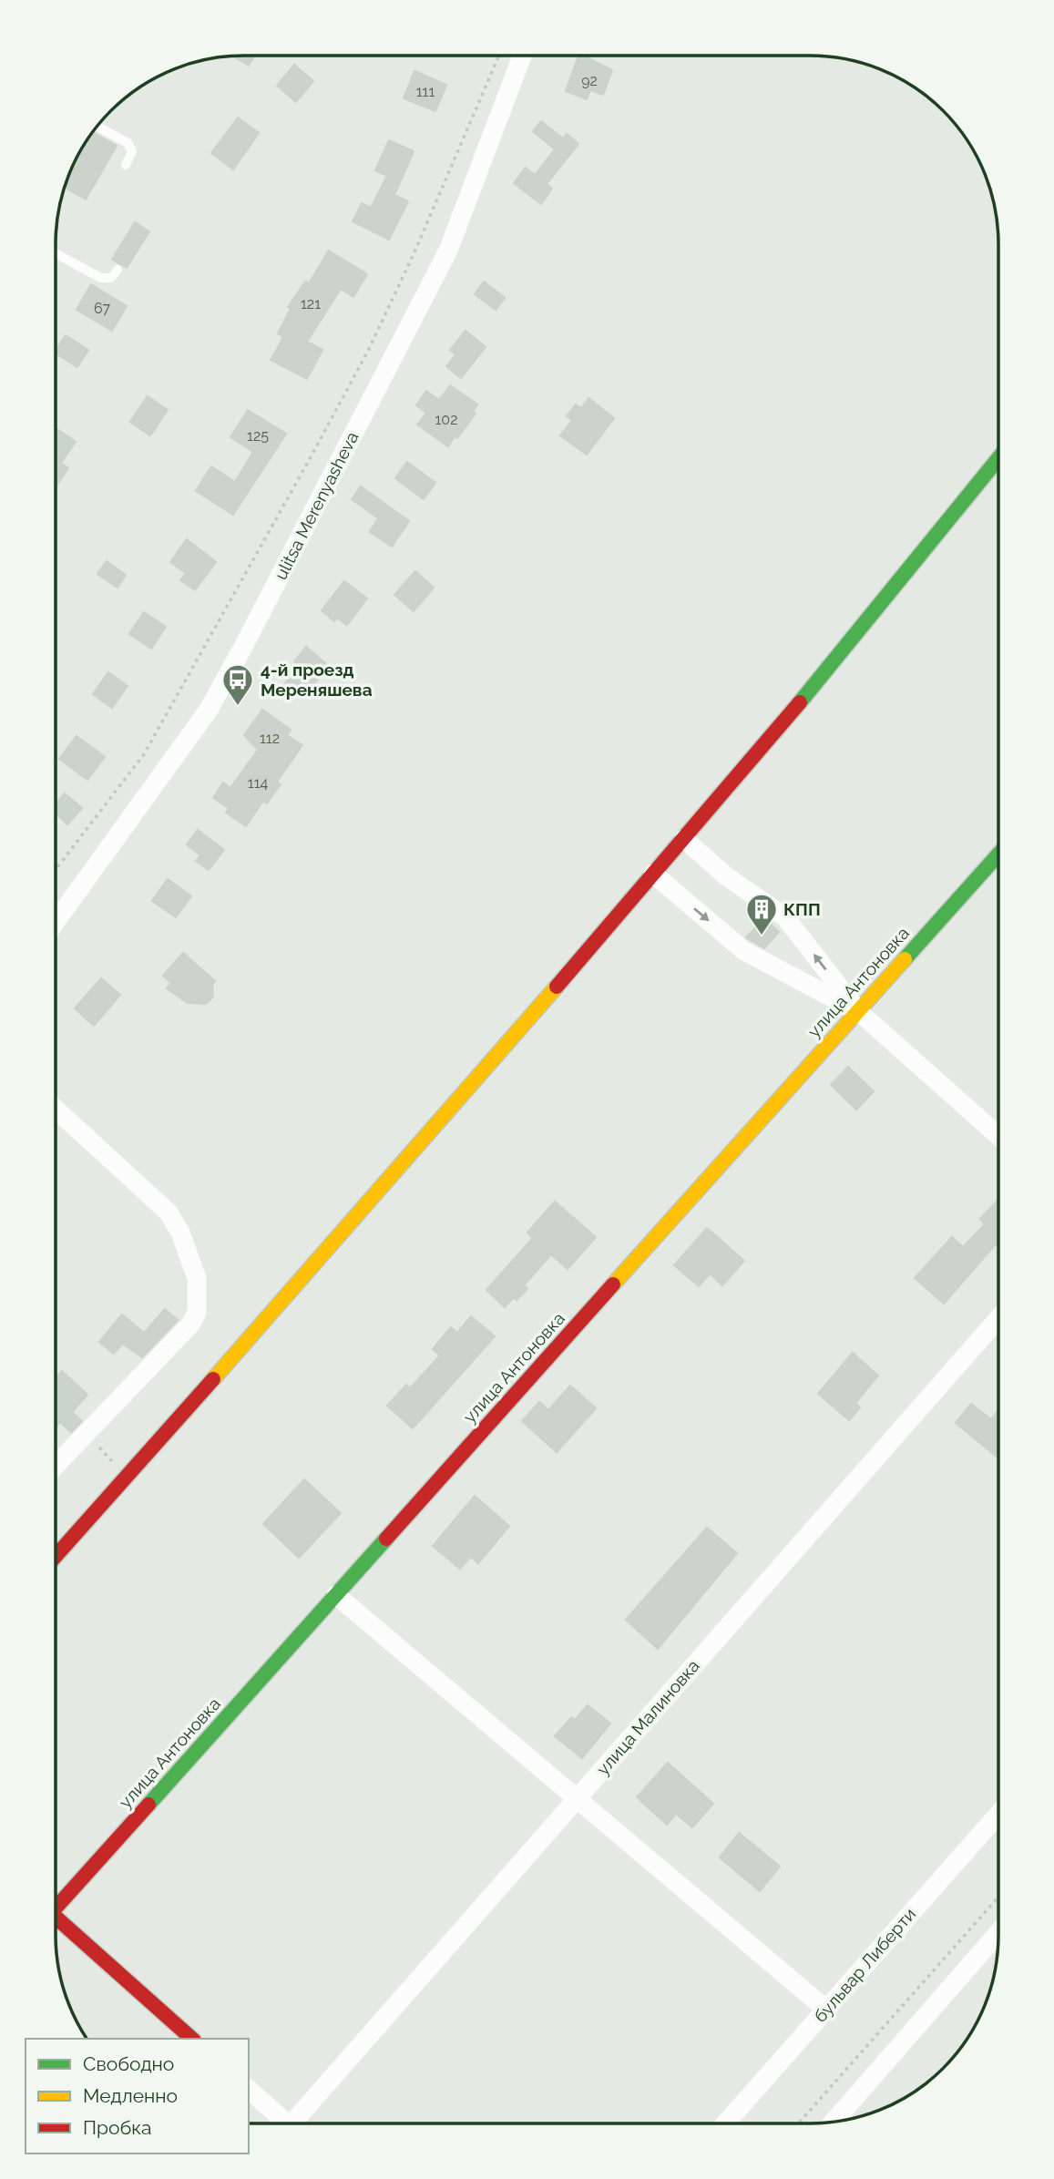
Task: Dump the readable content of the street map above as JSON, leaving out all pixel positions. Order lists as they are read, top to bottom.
{
  "streets": {
    "street": [
      "ulitsa Merenyasheva",
      "улица Антоновка",
      "улица Малиновка",
      "бульвар Либерти"
    ]
  },
  "places": {
    "bus stop": ["4-й проезд Мереняшева"],
    "building": ["КПП"]
  },
  "house_numbers": [
    "92",
    "111",
    "121",
    "67",
    "102",
    "125",
    "112",
    "114"
  ],
  "legend": ["Свободно", "Медленно", "Пробка"]
}
